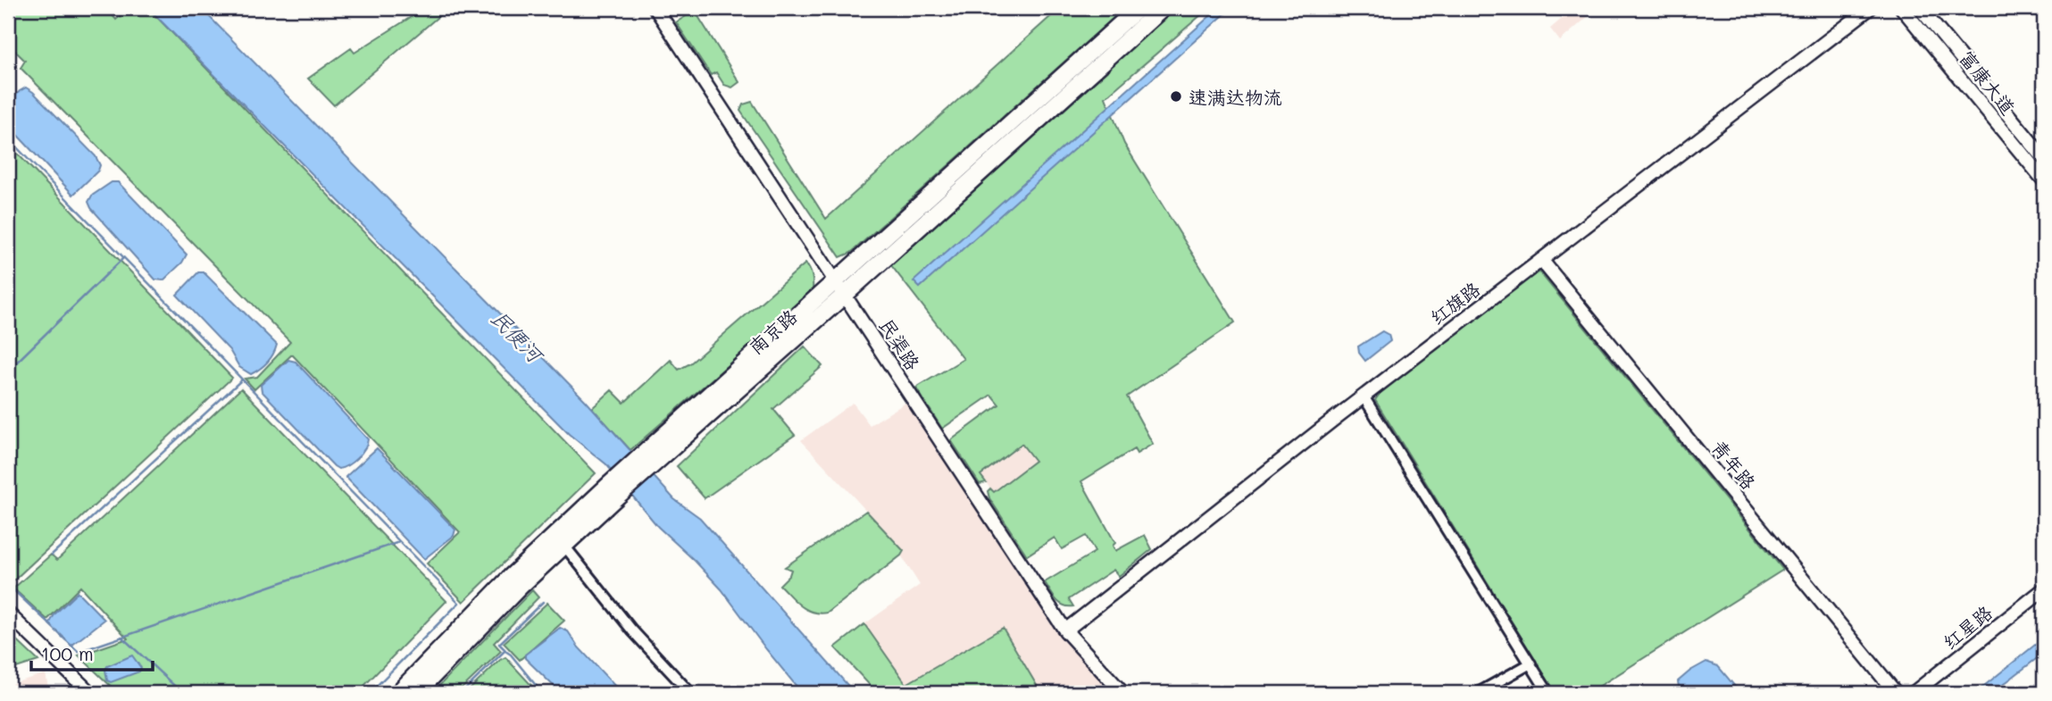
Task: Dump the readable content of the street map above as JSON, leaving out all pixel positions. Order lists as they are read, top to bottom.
{
  "streets": {
    "main road": ["南京路"],
    "street": [
      "富康大道",
      "红旗路",
      "民渠路",
      "青年路",
      "红星路"
    ]
  },
  "crossings": [
    ["红旗路", "民渠路"],
    ["红旗路", "青年路"],
    ["南京路", "民渠路"]
  ],
  "water": ["民便河"],
  "places": ["速满达物流"],
  "scale_bar": "100 m"
}
